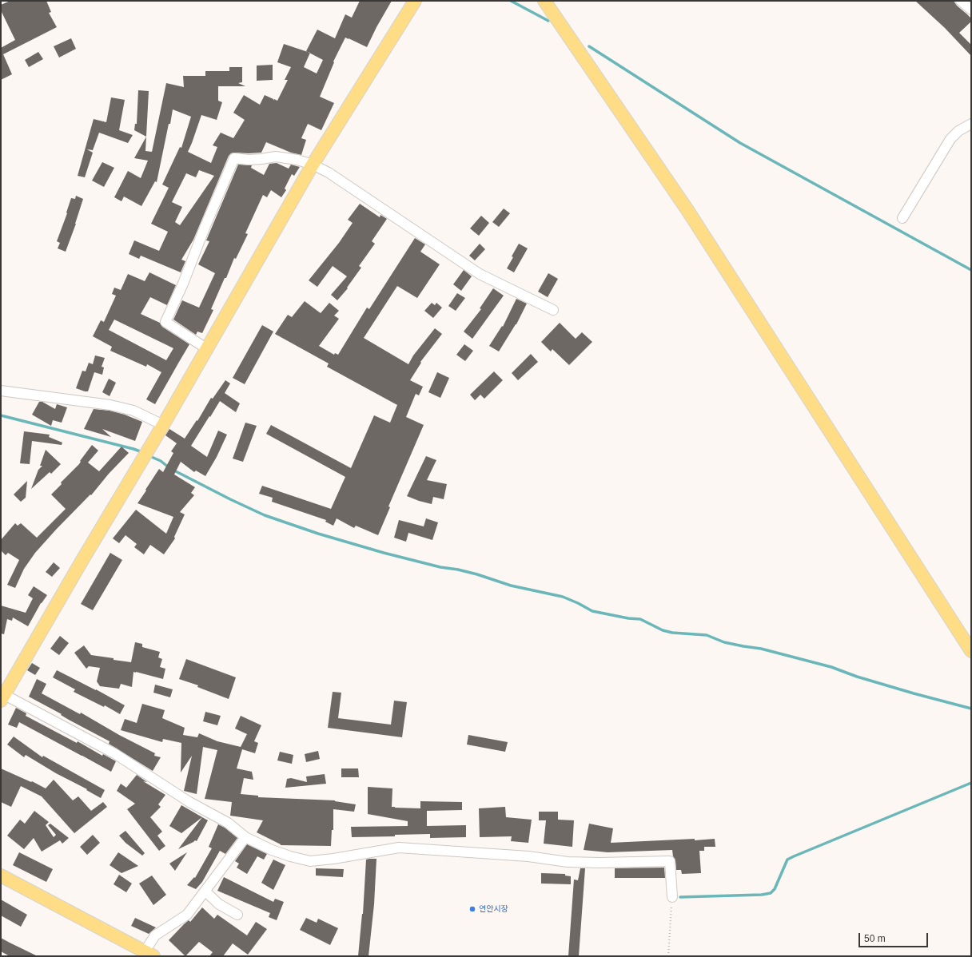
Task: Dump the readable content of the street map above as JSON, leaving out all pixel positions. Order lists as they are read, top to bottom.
{
  "places": ["연안시장"],
  "scale_bar": "50 m"
}
